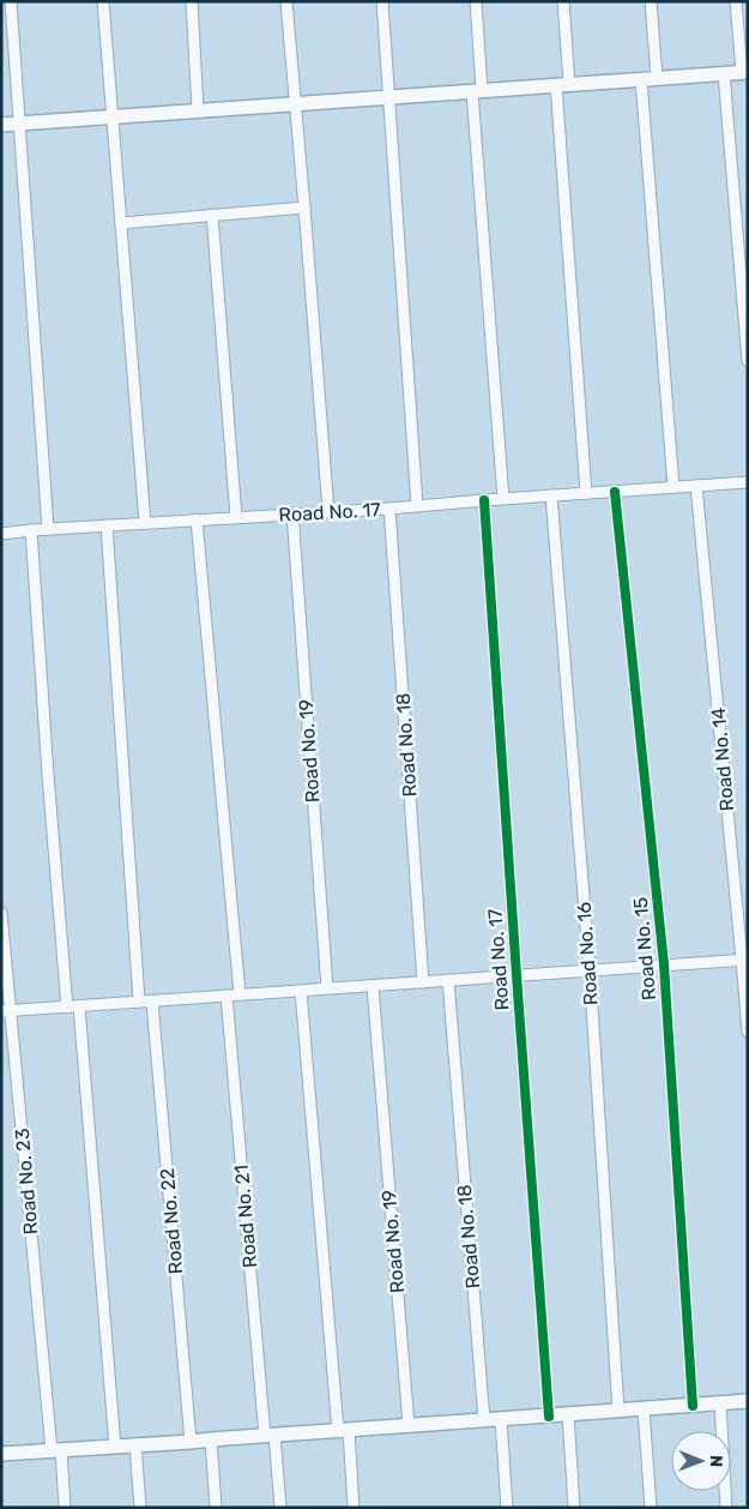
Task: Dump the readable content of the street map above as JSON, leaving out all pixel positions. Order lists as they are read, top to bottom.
{
  "streets": {
    "street": [
      "Road No. 17",
      "Road No. 18",
      "Road No. 19",
      "Road No. 14",
      "Road No. 15",
      "Road No. 16",
      "Road No. 23",
      "Road No. 21",
      "Road No. 22"
    ]
  },
  "crossings": [
    ["Road No. 17", "Road No. 18"],
    ["Road No. 17", "Road No. 19"]
  ],
  "north": "right"
}
